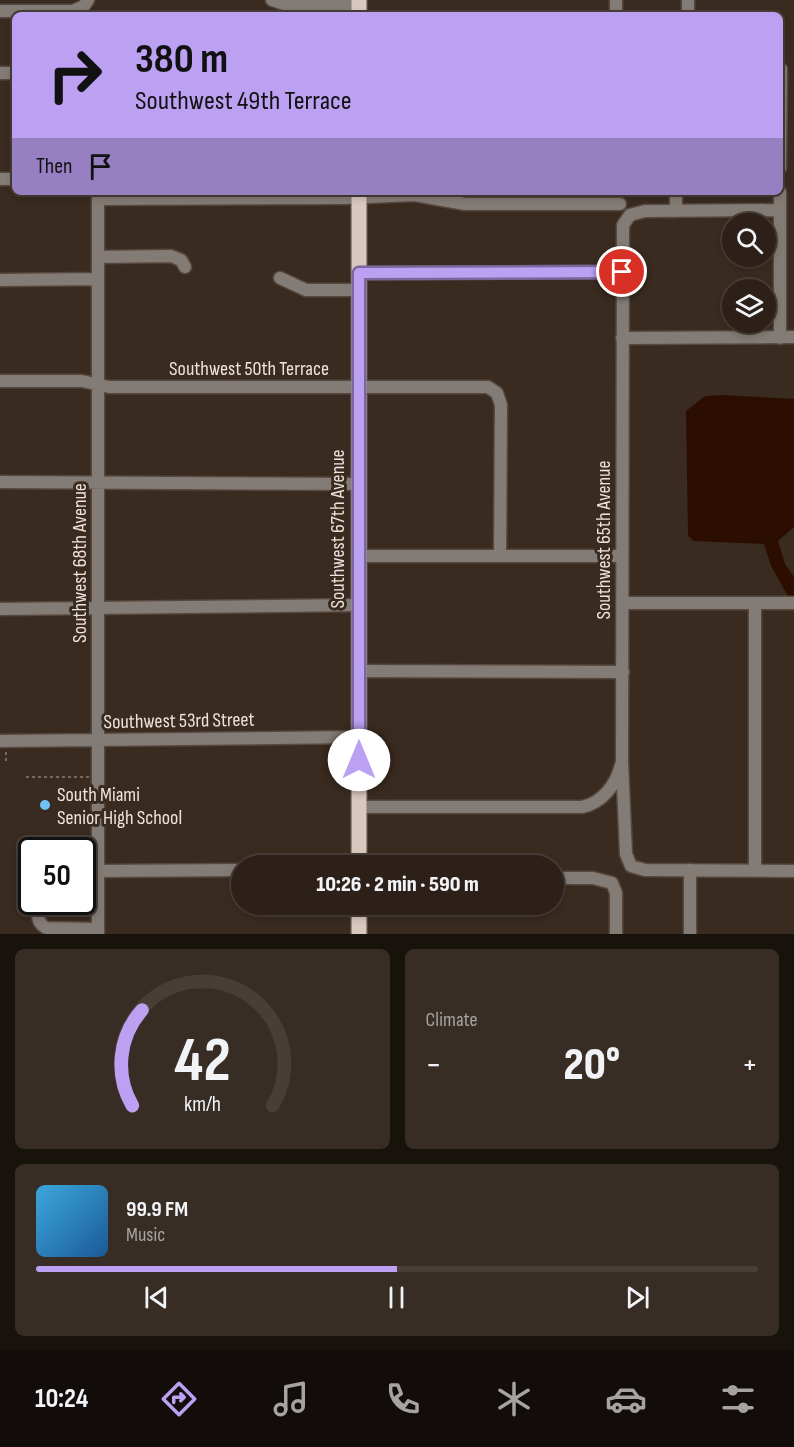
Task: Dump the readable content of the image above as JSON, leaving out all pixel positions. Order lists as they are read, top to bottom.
{
  "streets": {
    "main road": ["Southwest 67th Avenue"],
    "street": [
      "Southwest 50th Terrace",
      "Southwest 65th Avenue",
      "Southwest 68th Avenue",
      "Southwest 53rd Street"
    ]
  },
  "crossings": [
    ["Southwest 50th Terrace", "Southwest 67th Avenue"],
    ["Southwest 50th Terrace", "Southwest 68th Avenue"],
    ["Southwest 67th Avenue", "Southwest 53rd Street"],
    ["Southwest 68th Avenue", "Southwest 53rd Street"]
  ],
  "places": ["South Miami Senior High School"],
  "page": {
    "turn": ["380 m", "Southwest 49th Terrace"],
    "then": "Then",
    "limit": "50",
    "trip": "10:26 · 2 min · 590 m",
    "tile": "Climate",
    "heat": ["−", "20°", "+"],
    "song": ["99.9 FM", "Music"],
    "tabs": "10:24",
    "gauge": ["42", "km/h"]
  }
}
